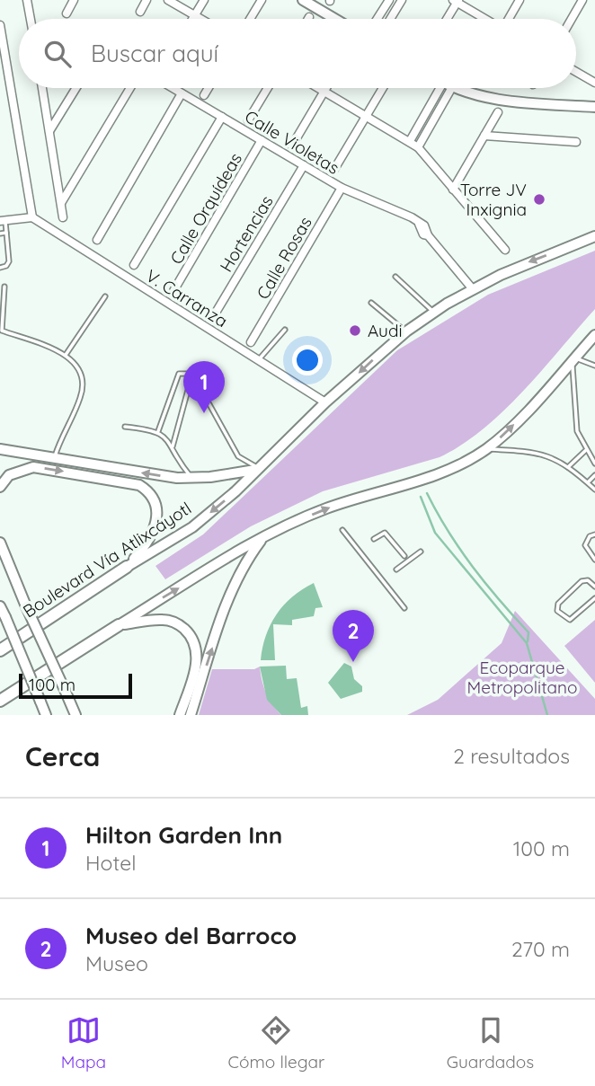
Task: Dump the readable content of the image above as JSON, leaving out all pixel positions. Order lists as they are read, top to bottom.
{
  "streets": {
    "main road": ["Boulevard Vía Atlixcáyotl"],
    "street": [
      "Calle Violetas",
      "Calle Orquídeas",
      "Hortencias",
      "Calle Rosas",
      "V. Carranza"
    ]
  },
  "crossings": [
    ["Calle Violetas", "Calle Orquídeas"],
    ["Calle Violetas", "Hortencias"],
    ["Calle Violetas", "Calle Rosas"],
    ["Calle Violetas", "Boulevard Vía Atlixcáyotl"],
    ["V. Carranza", "Boulevard Vía Atlixcáyotl"]
  ],
  "parks": ["Ecoparque Metropolitano"],
  "places": ["Torre JV Inxignia", "Audi"],
  "scale_bar": "100 m",
  "page": {
    "search": "Buscar aquí",
    "pins": ["1", "2"],
    "scale": "100 m",
    "heading": ["Cerca", "2 resultados"],
    "list": [
      {
        "mark": "1",
        "name": "Hilton Garden Inn",
        "note": "Hotel",
        "value": "100 m"
      },
      {
        "mark": "2",
        "name": "Museo del Barroco",
        "note": "Museo",
        "value": "270 m"
      }
    ],
    "nav": ["Mapa", "Cómo llegar", "Guardados"]
  }
}
